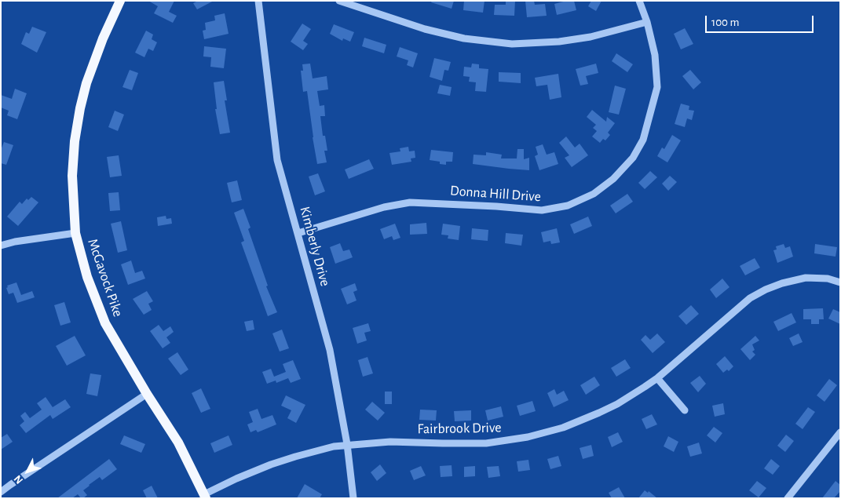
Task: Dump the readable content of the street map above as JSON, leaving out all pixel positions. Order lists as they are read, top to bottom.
{
  "streets": {
    "main road": ["McGavock Pike"],
    "street": ["Donna Hill Drive", "Kimberly Drive", "Fairbrook Drive"]
  },
  "crossings": [
    ["Donna Hill Drive", "Kimberly Drive"],
    ["Kimberly Drive", "Fairbrook Drive"],
    ["McGavock Pike", "Fairbrook Drive"]
  ],
  "scale_bar": "100 m",
  "north": "bottom left"
}
